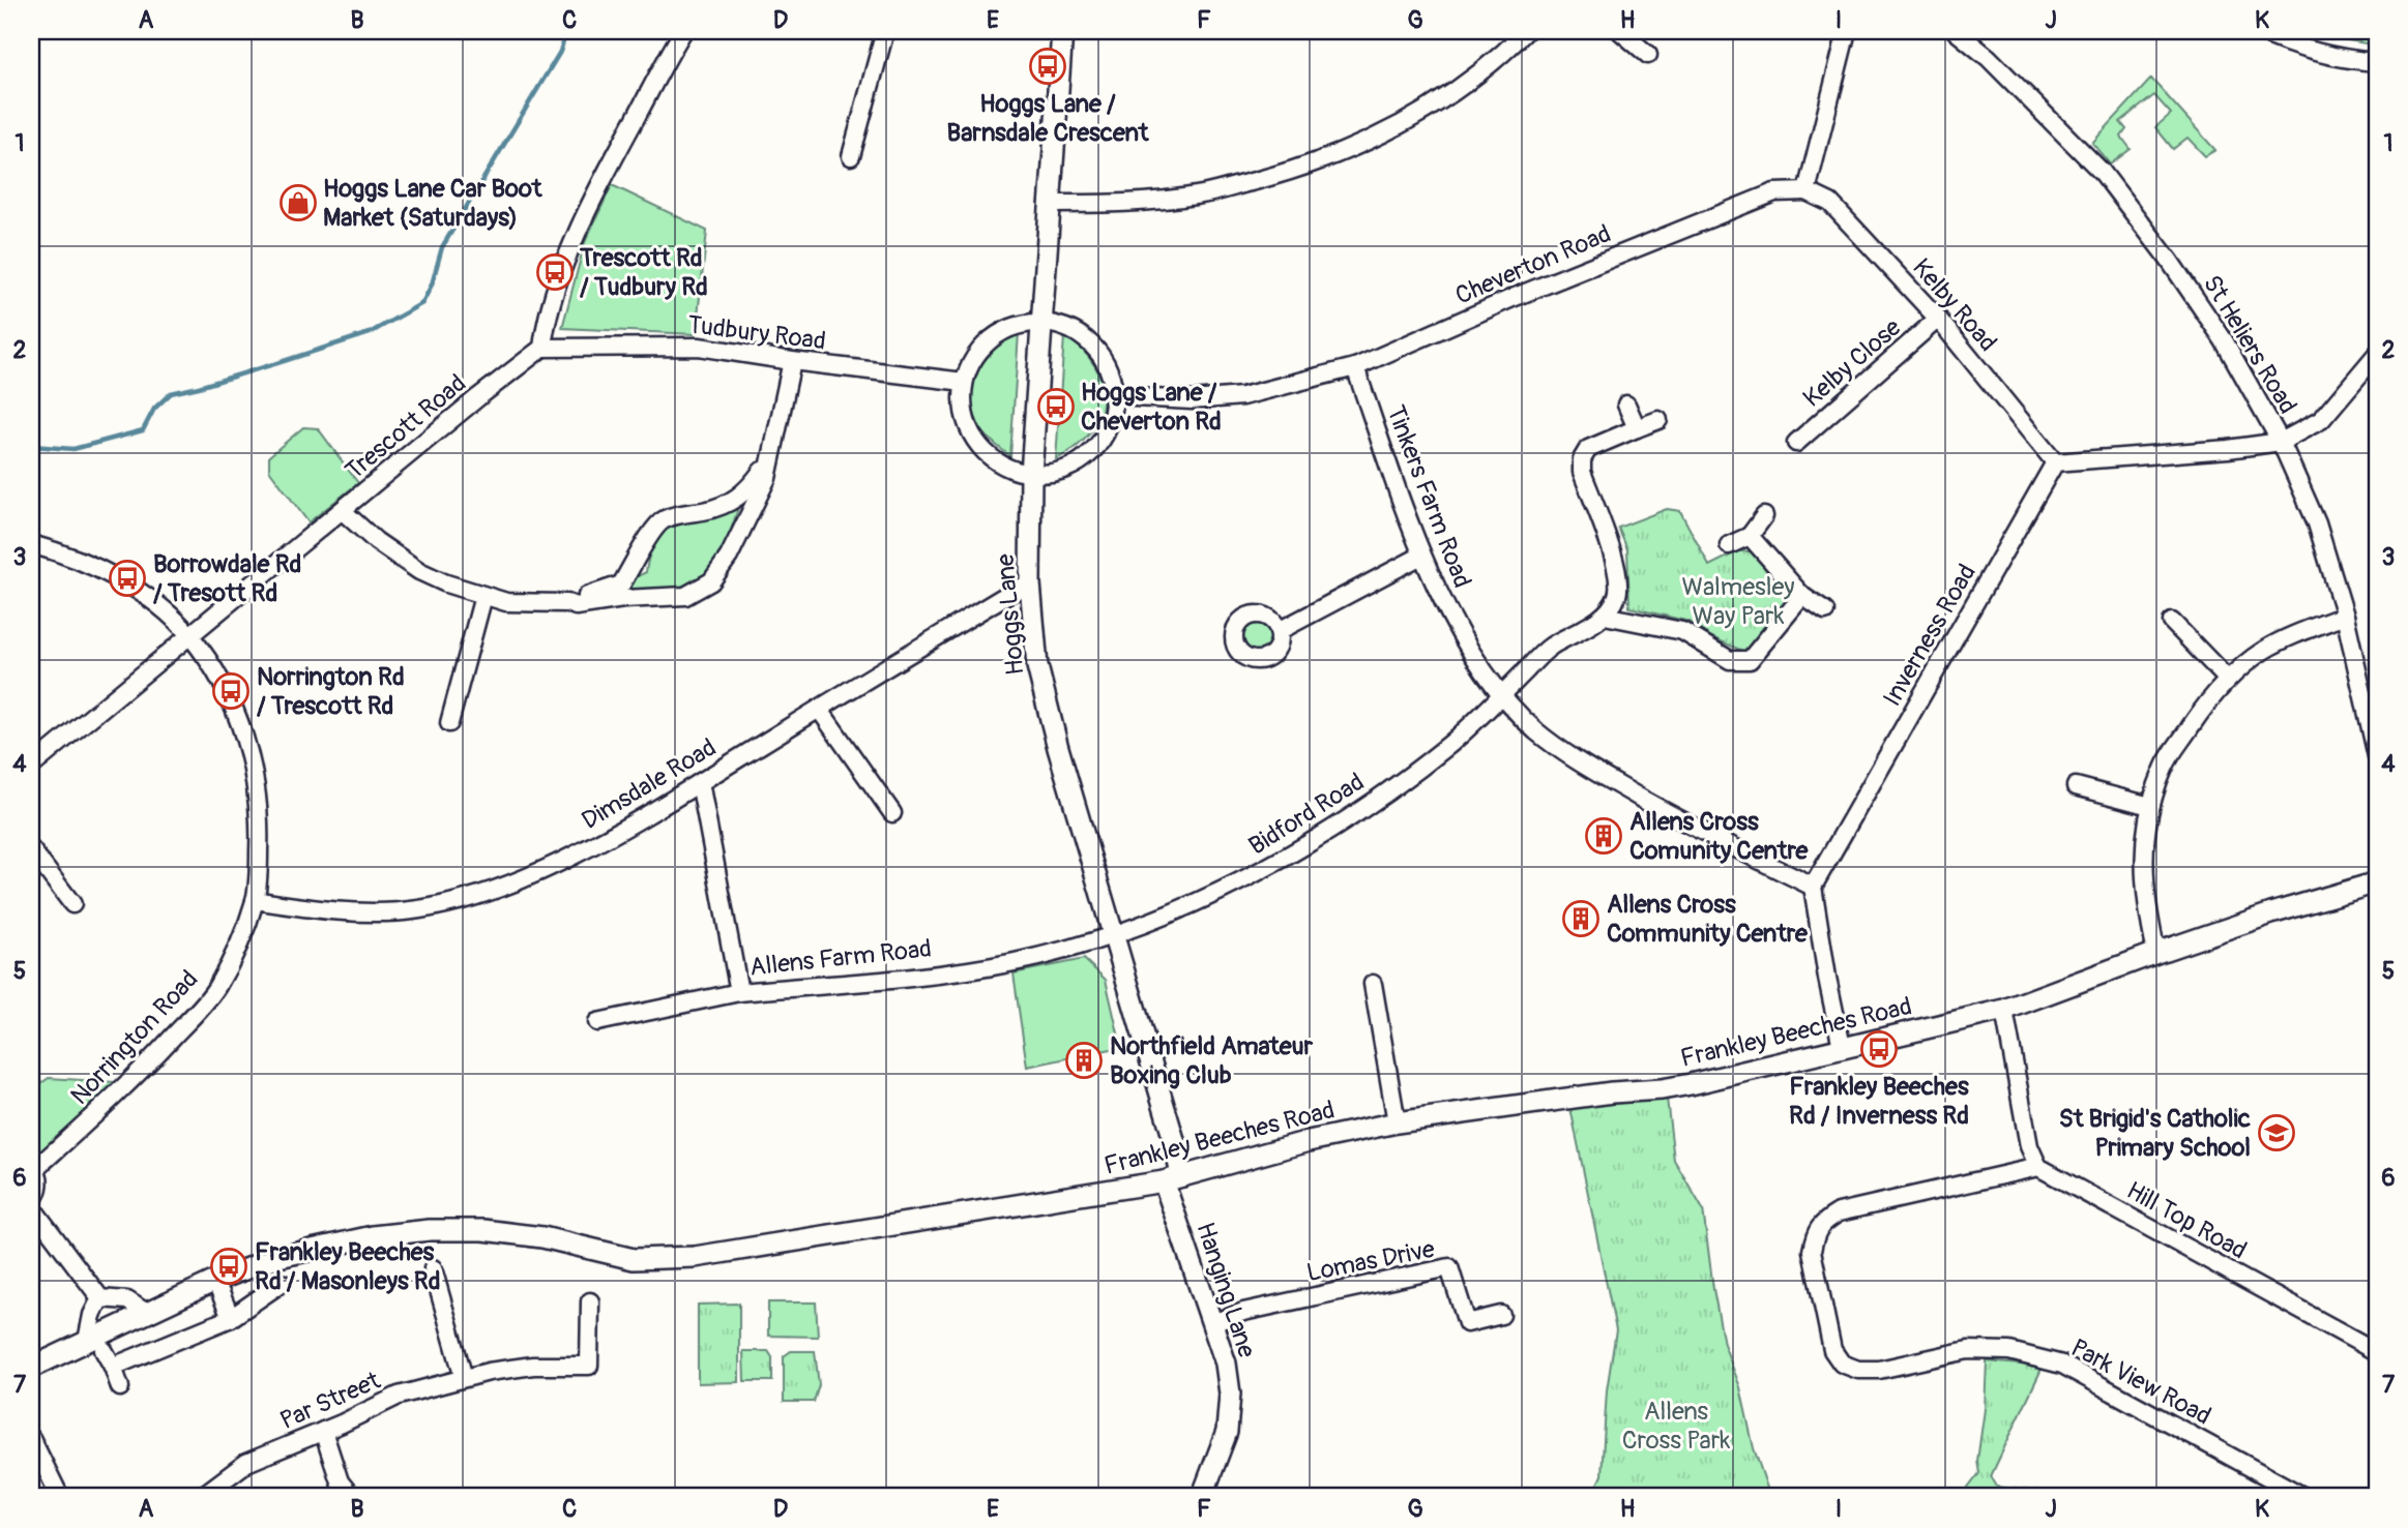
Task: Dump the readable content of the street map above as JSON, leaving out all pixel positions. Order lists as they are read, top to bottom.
{
  "streets": {
    "street": [
      "Cheverton Road",
      "Kelby Road",
      "Tudbury Road",
      "St Heliers Road",
      "Kelby Close",
      "Trescott Road",
      "Tinkers Farm Road",
      "Hoggs Lane",
      "Inverness Road",
      "Dimsdale Road",
      "Bidford Road",
      "Allens Farm Road",
      "Frankley Beeches Road",
      "Norrington Road",
      "Hill Top Road",
      "Lomas Drive",
      "Hanging Lane",
      "Park View Road",
      "Par Street"
    ]
  },
  "crossings": [
    ["Cheverton Road", "Kelby Road"],
    ["Cheverton Road", "Tinkers Farm Road"],
    ["Kelby Road", "Kelby Close"],
    ["Kelby Road", "Inverness Road"],
    ["Tudbury Road", "Trescott Road"],
    ["Trescott Road", "Norrington Road"],
    ["Tinkers Farm Road", "Inverness Road"],
    ["Tinkers Farm Road", "Bidford Road"],
    ["Hoggs Lane", "Dimsdale Road"],
    ["Hoggs Lane", "Bidford Road"],
    ["Hoggs Lane", "Allens Farm Road"],
    ["Hoggs Lane", "Frankley Beeches Road"],
    ["Hoggs Lane", "Hanging Lane"],
    ["Dimsdale Road", "Allens Farm Road"],
    ["Dimsdale Road", "Norrington Road"],
    ["Bidford Road", "Allens Farm Road"],
    ["Frankley Beeches Road", "Hanging Lane"],
    ["Hill Top Road", "Park View Road"],
    ["Lomas Drive", "Hanging Lane"]
  ],
  "parks": ["Walmesley Way Park", "Allens Cross Park"],
  "places": {
    "bus stop": [
      "Hoggs Lane / Barnsdale Crescent",
      "Trescott Rd / Tudbury Rd",
      "Hoggs Lane / Cheverton Rd",
      "Borrowdale Rd / Tresott Rd",
      "Norrington Rd / Trescott Rd",
      "Frankley Beeches Rd / Inverness Rd",
      "Frankley Beeches Rd / Masonleys Rd"
    ],
    "shop": ["Hoggs Lane Car Boot Market (Saturdays)"],
    "building": ["Allens Cross Comunity Centre", "Allens Cross Community Centre", "Northfield Amateur Boxing Club"],
    "school or university": ["St Brigid's Catholic Primary School"]
  },
  "grid": {
    "columns": [
      "A",
      "B",
      "C",
      "D",
      "E",
      "F",
      "G",
      "H",
      "I",
      "J",
      "K"
    ],
    "rows": [
      "1",
      "2",
      "3",
      "4",
      "5",
      "6",
      "7"
    ]
  }
}
